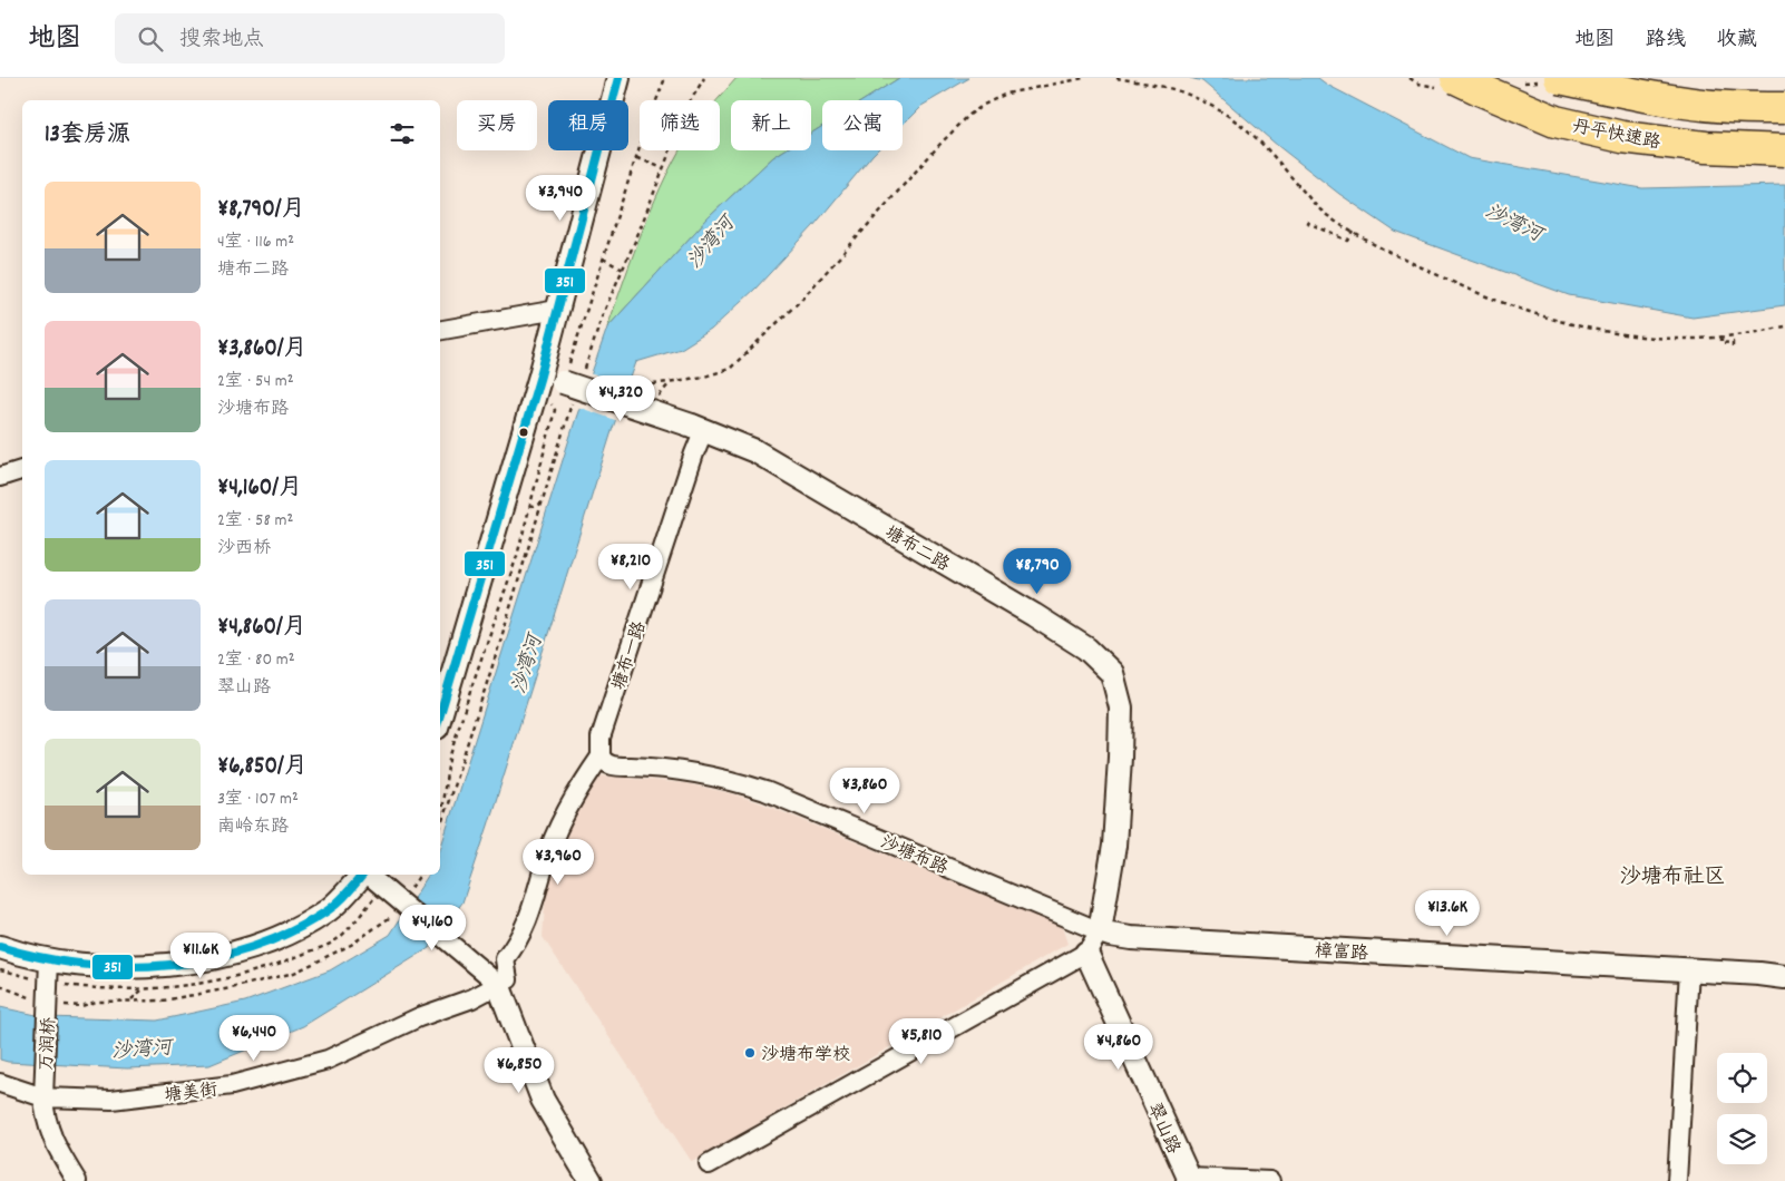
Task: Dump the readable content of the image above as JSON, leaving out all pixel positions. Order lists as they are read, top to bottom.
{
  "streets": {
    "highway": ["丹平快速路"],
    "street": [
      "塘布二路",
      "塘布一路",
      "沙塘布路",
      "樟富路",
      "万润桥",
      "塘美街",
      "翠山路"
    ]
  },
  "crossings": [
    ["塘布二路", "塘布一路"],
    ["塘布二路", "沙塘布路"],
    ["塘布二路", "樟富路"],
    ["塘布一路", "沙塘布路"],
    ["沙塘布路", "樟富路"],
    ["万润桥", "塘美街"]
  ],
  "districts": ["沙塘布社区"],
  "water": ["沙湾河"],
  "places": ["沙塘布学校"],
  "lines": ["transit line 351"],
  "page": {
    "header": "地图",
    "search": "搜索地点",
    "nav": ["地图", "路线", "收藏"],
    "chip": [
      "买房",
      "租房",
      "筛选",
      "新上",
      "公寓"
    ],
    "heading": "13套房源",
    "list": [
      {
        "name": "¥8,790/月",
        "note": "4室 · 116 m² · 塘布二路"
      },
      {
        "name": "¥3,860/月",
        "note": "2室 · 54 m² · 沙塘布路"
      },
      {
        "name": "¥4,160/月",
        "note": "2室 · 58 m² · 沙西桥"
      },
      {
        "name": "¥4,860/月",
        "note": "2室 · 80 m² · 翠山路"
      },
      {
        "name": "¥6,850/月",
        "note": "3室 · 107 m² · 南岭东路"
      }
    ],
    "price": [
      "¥3,940",
      "¥4,320",
      "¥8,210",
      "¥8,790",
      "¥3,860",
      "¥3,960",
      "¥13.6K",
      "¥4,160",
      "¥11.6K",
      "¥6,440",
      "¥5,810",
      "¥4,860",
      "¥6,850"
    ]
  }
}
